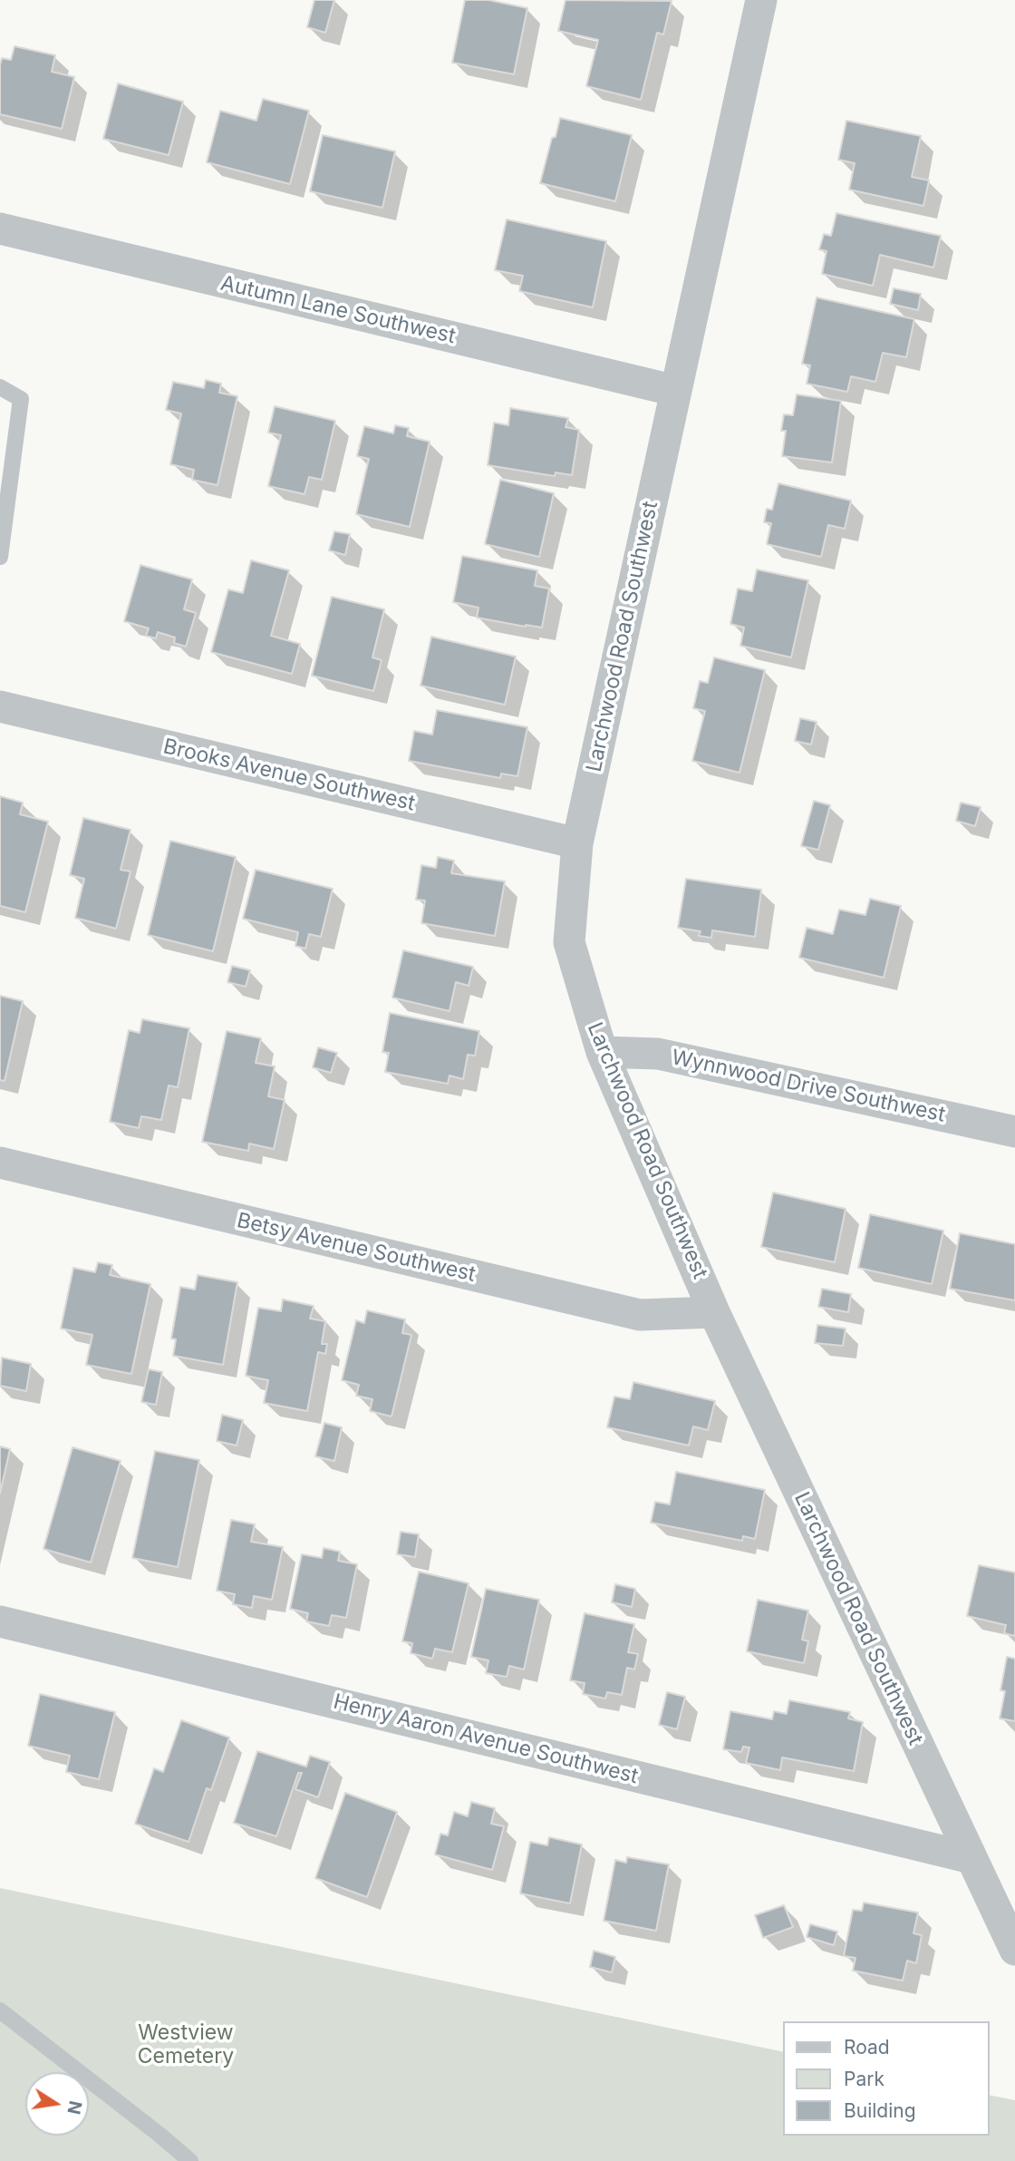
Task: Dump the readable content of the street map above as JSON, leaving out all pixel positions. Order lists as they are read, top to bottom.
{
  "streets": {
    "street": [
      "Autumn Lane Southwest",
      "Larchwood Road Southwest",
      "Brooks Avenue Southwest",
      "Wynnwood Drive Southwest",
      "Betsy Avenue Southwest",
      "Henry Aaron Avenue Southwest"
    ]
  },
  "crossings": [
    ["Autumn Lane Southwest", "Larchwood Road Southwest"],
    ["Larchwood Road Southwest", "Brooks Avenue Southwest"],
    ["Larchwood Road Southwest", "Wynnwood Drive Southwest"],
    ["Larchwood Road Southwest", "Betsy Avenue Southwest"],
    ["Larchwood Road Southwest", "Henry Aaron Avenue Southwest"]
  ],
  "parks": ["Westview Cemetery"],
  "legend": ["Road", "Park", "Building"],
  "north": "right"
}
